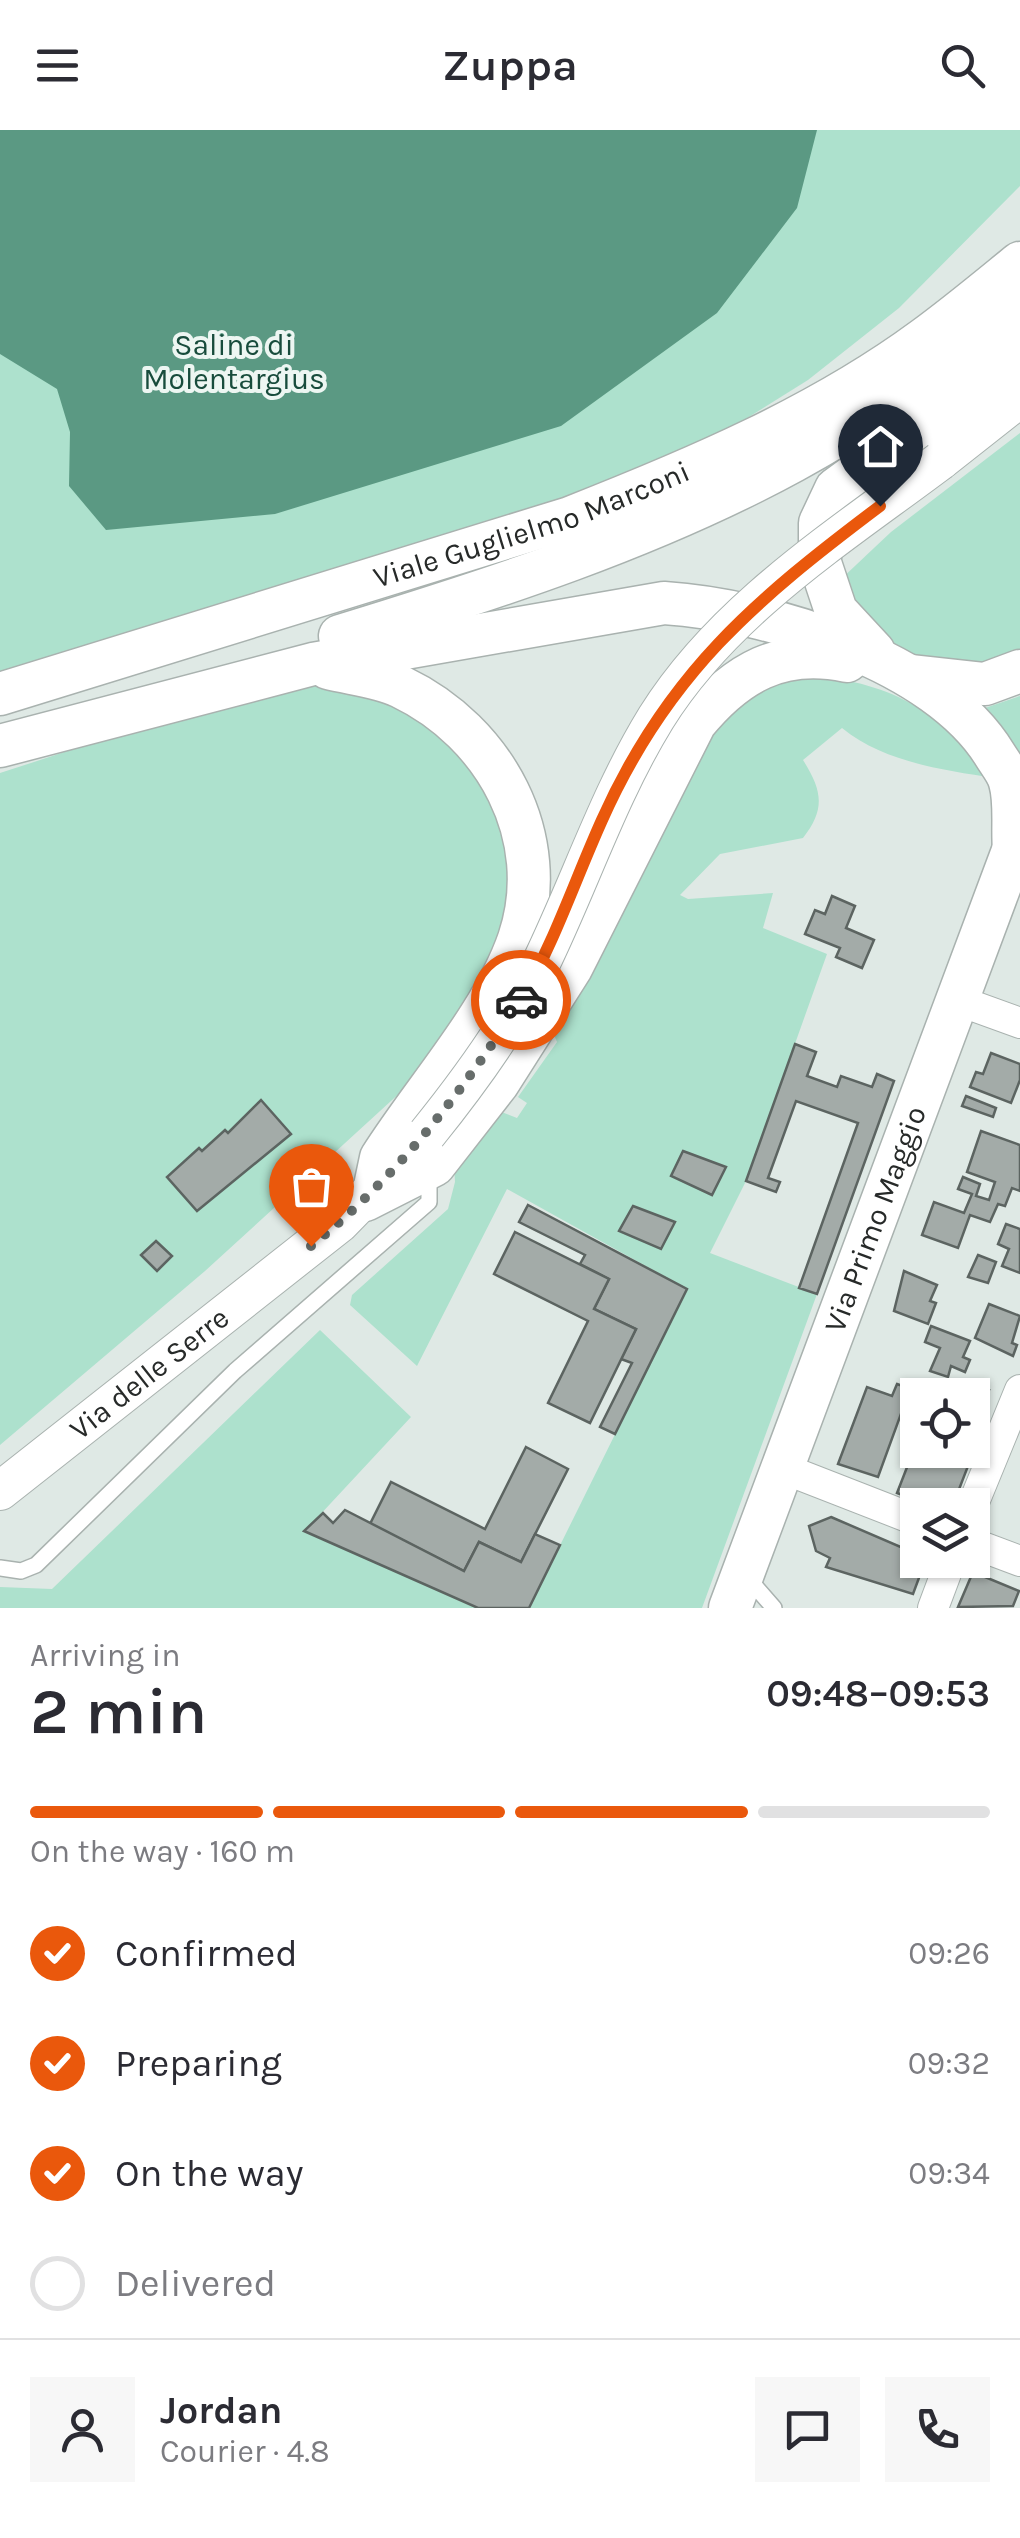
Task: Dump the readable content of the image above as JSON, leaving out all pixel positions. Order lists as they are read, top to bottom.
{
  "streets": {
    "main road": ["Viale Guglielmo Marconi", "Via Primo Maggio"],
    "street": ["Via delle Serre"]
  },
  "parks": ["Saline di Molentargius"],
  "page": {
    "header": "Zuppa",
    "heading": ["2 min", "Arriving in", "09:48–09:53"],
    "panel": ["Jordan", "Courier · 4.8"],
    "bar": "On the way · 160 m",
    "list": [
      ["Confirmed", "09:26"],
      ["Preparing", "09:32"],
      ["On the way", "09:34"],
      "Delivered"
    ]
  }
}
